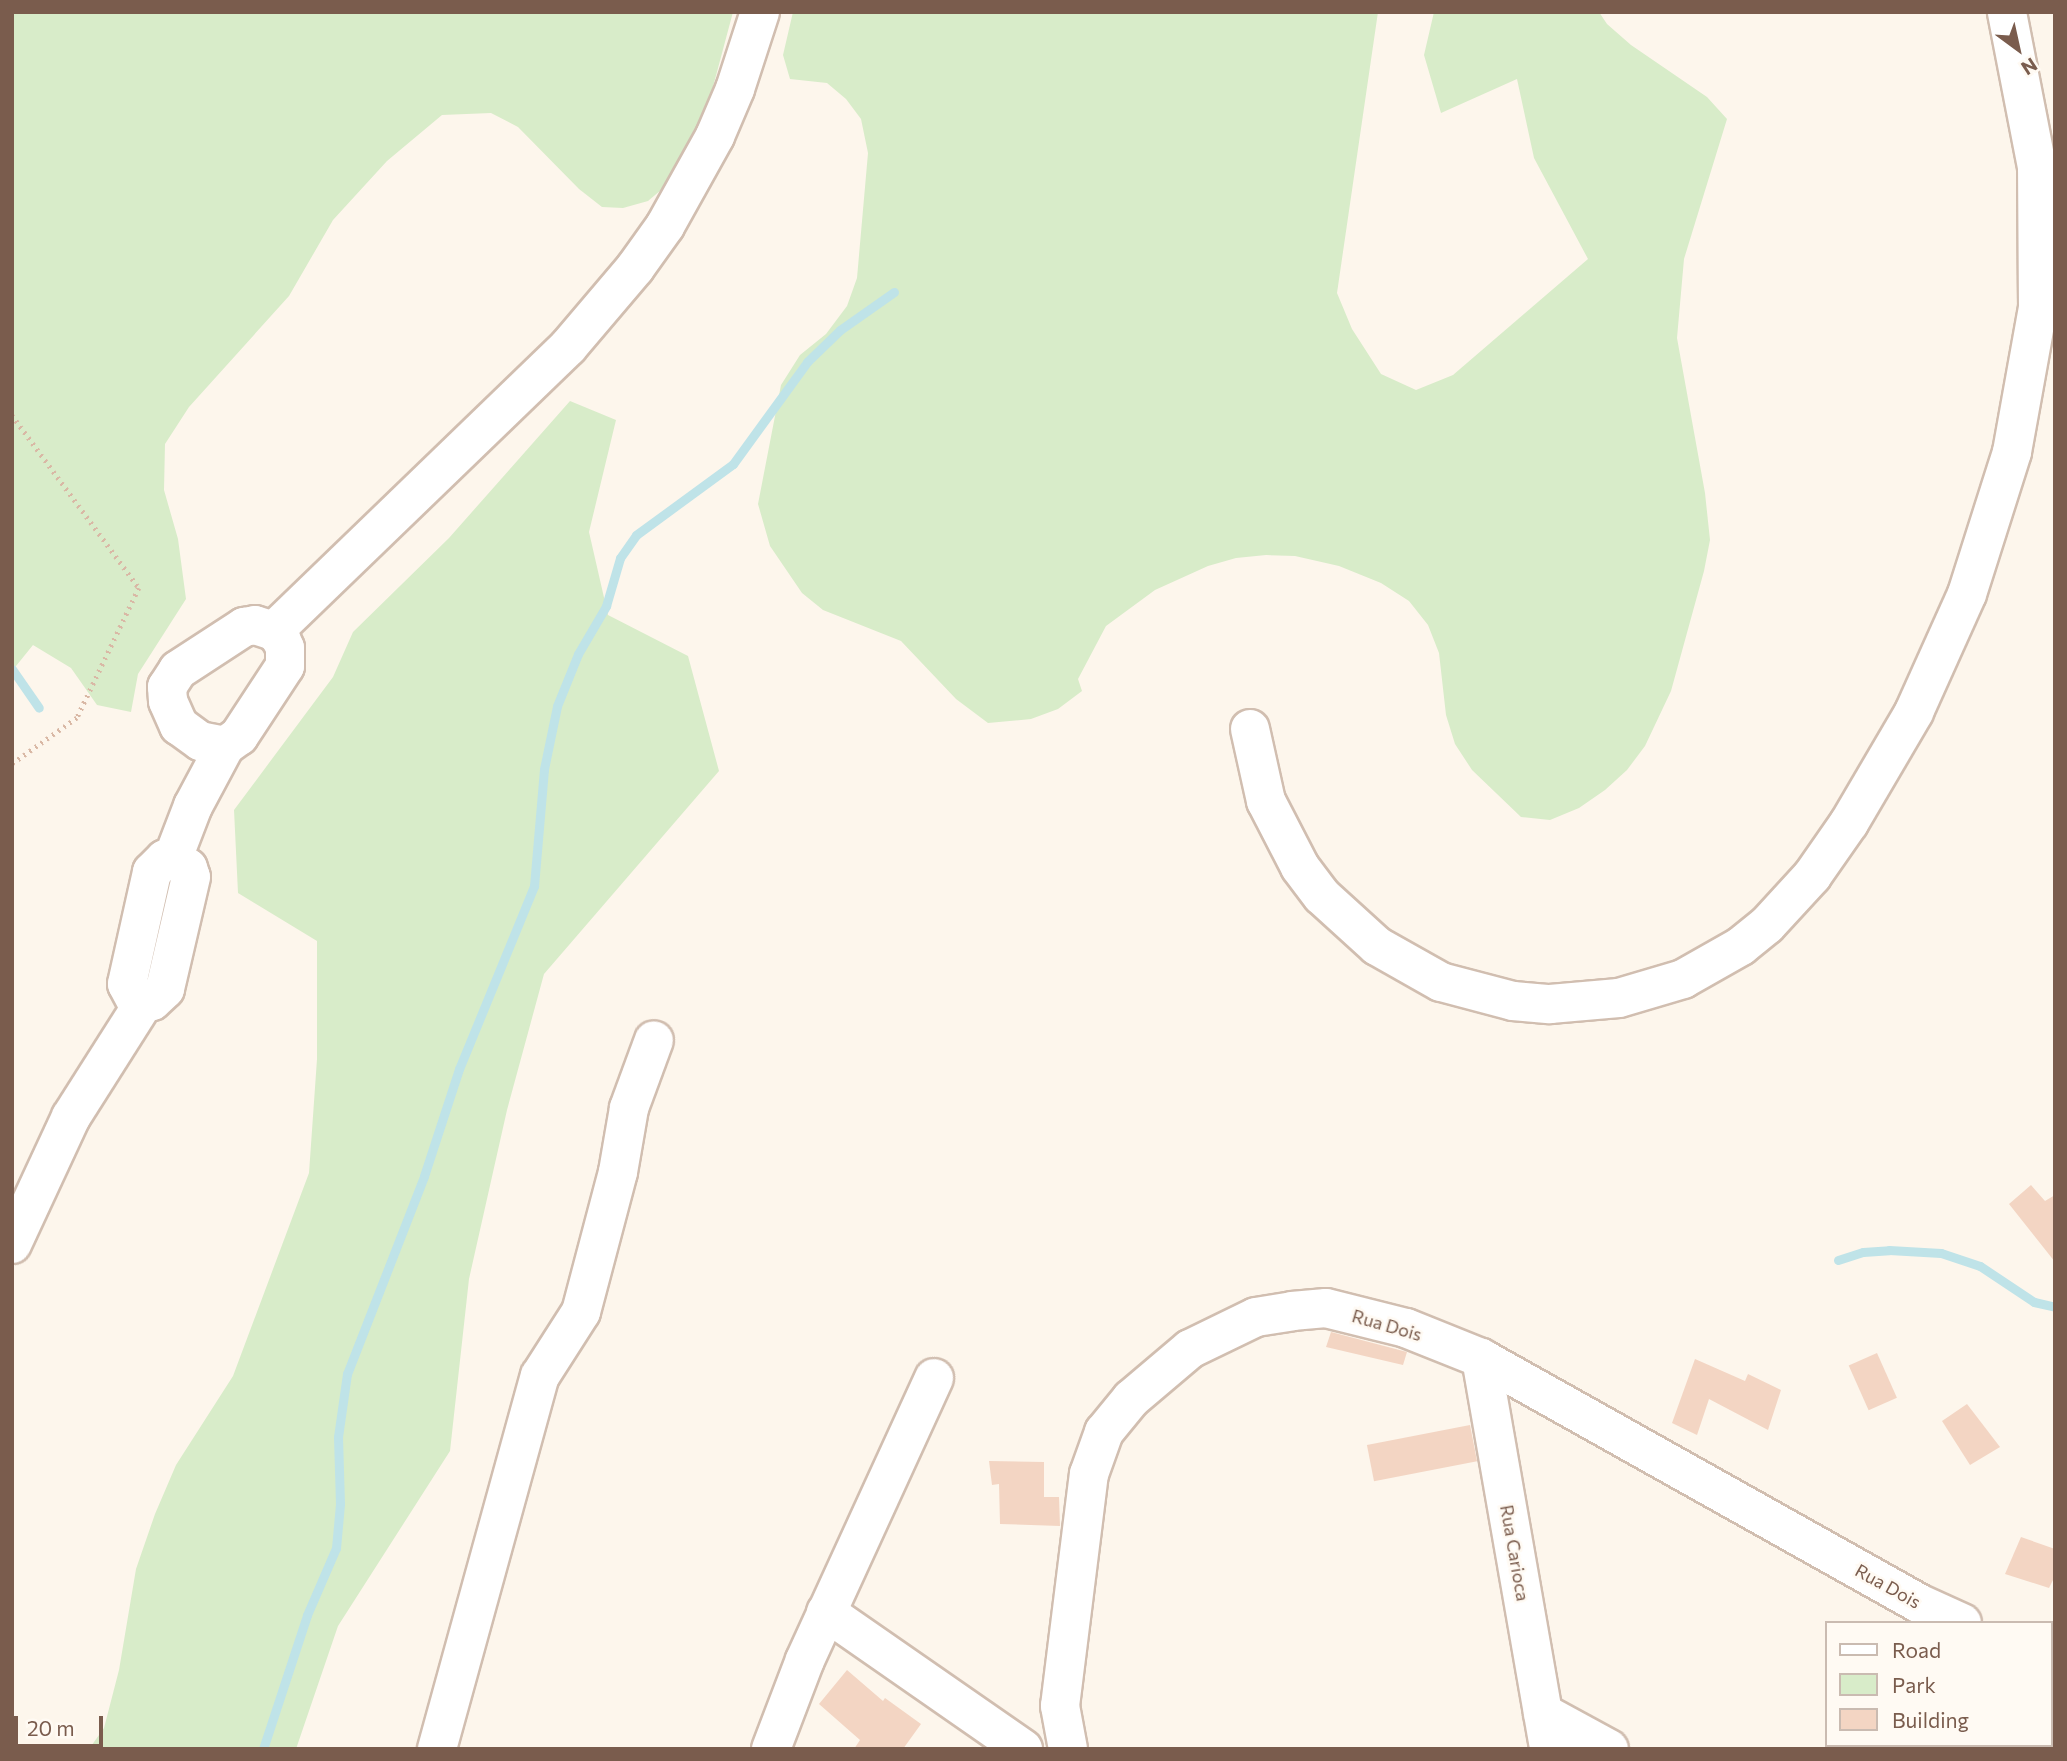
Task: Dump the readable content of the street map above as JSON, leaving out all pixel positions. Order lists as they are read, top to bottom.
{
  "streets": {
    "street": ["Rua Dois", "Rua Carioca"]
  },
  "crossings": [
    ["Rua Dois", "Rua Carioca"]
  ],
  "legend": ["Road", "Park", "Building"],
  "scale_bar": "20 m",
  "north": "bottom right"
}
